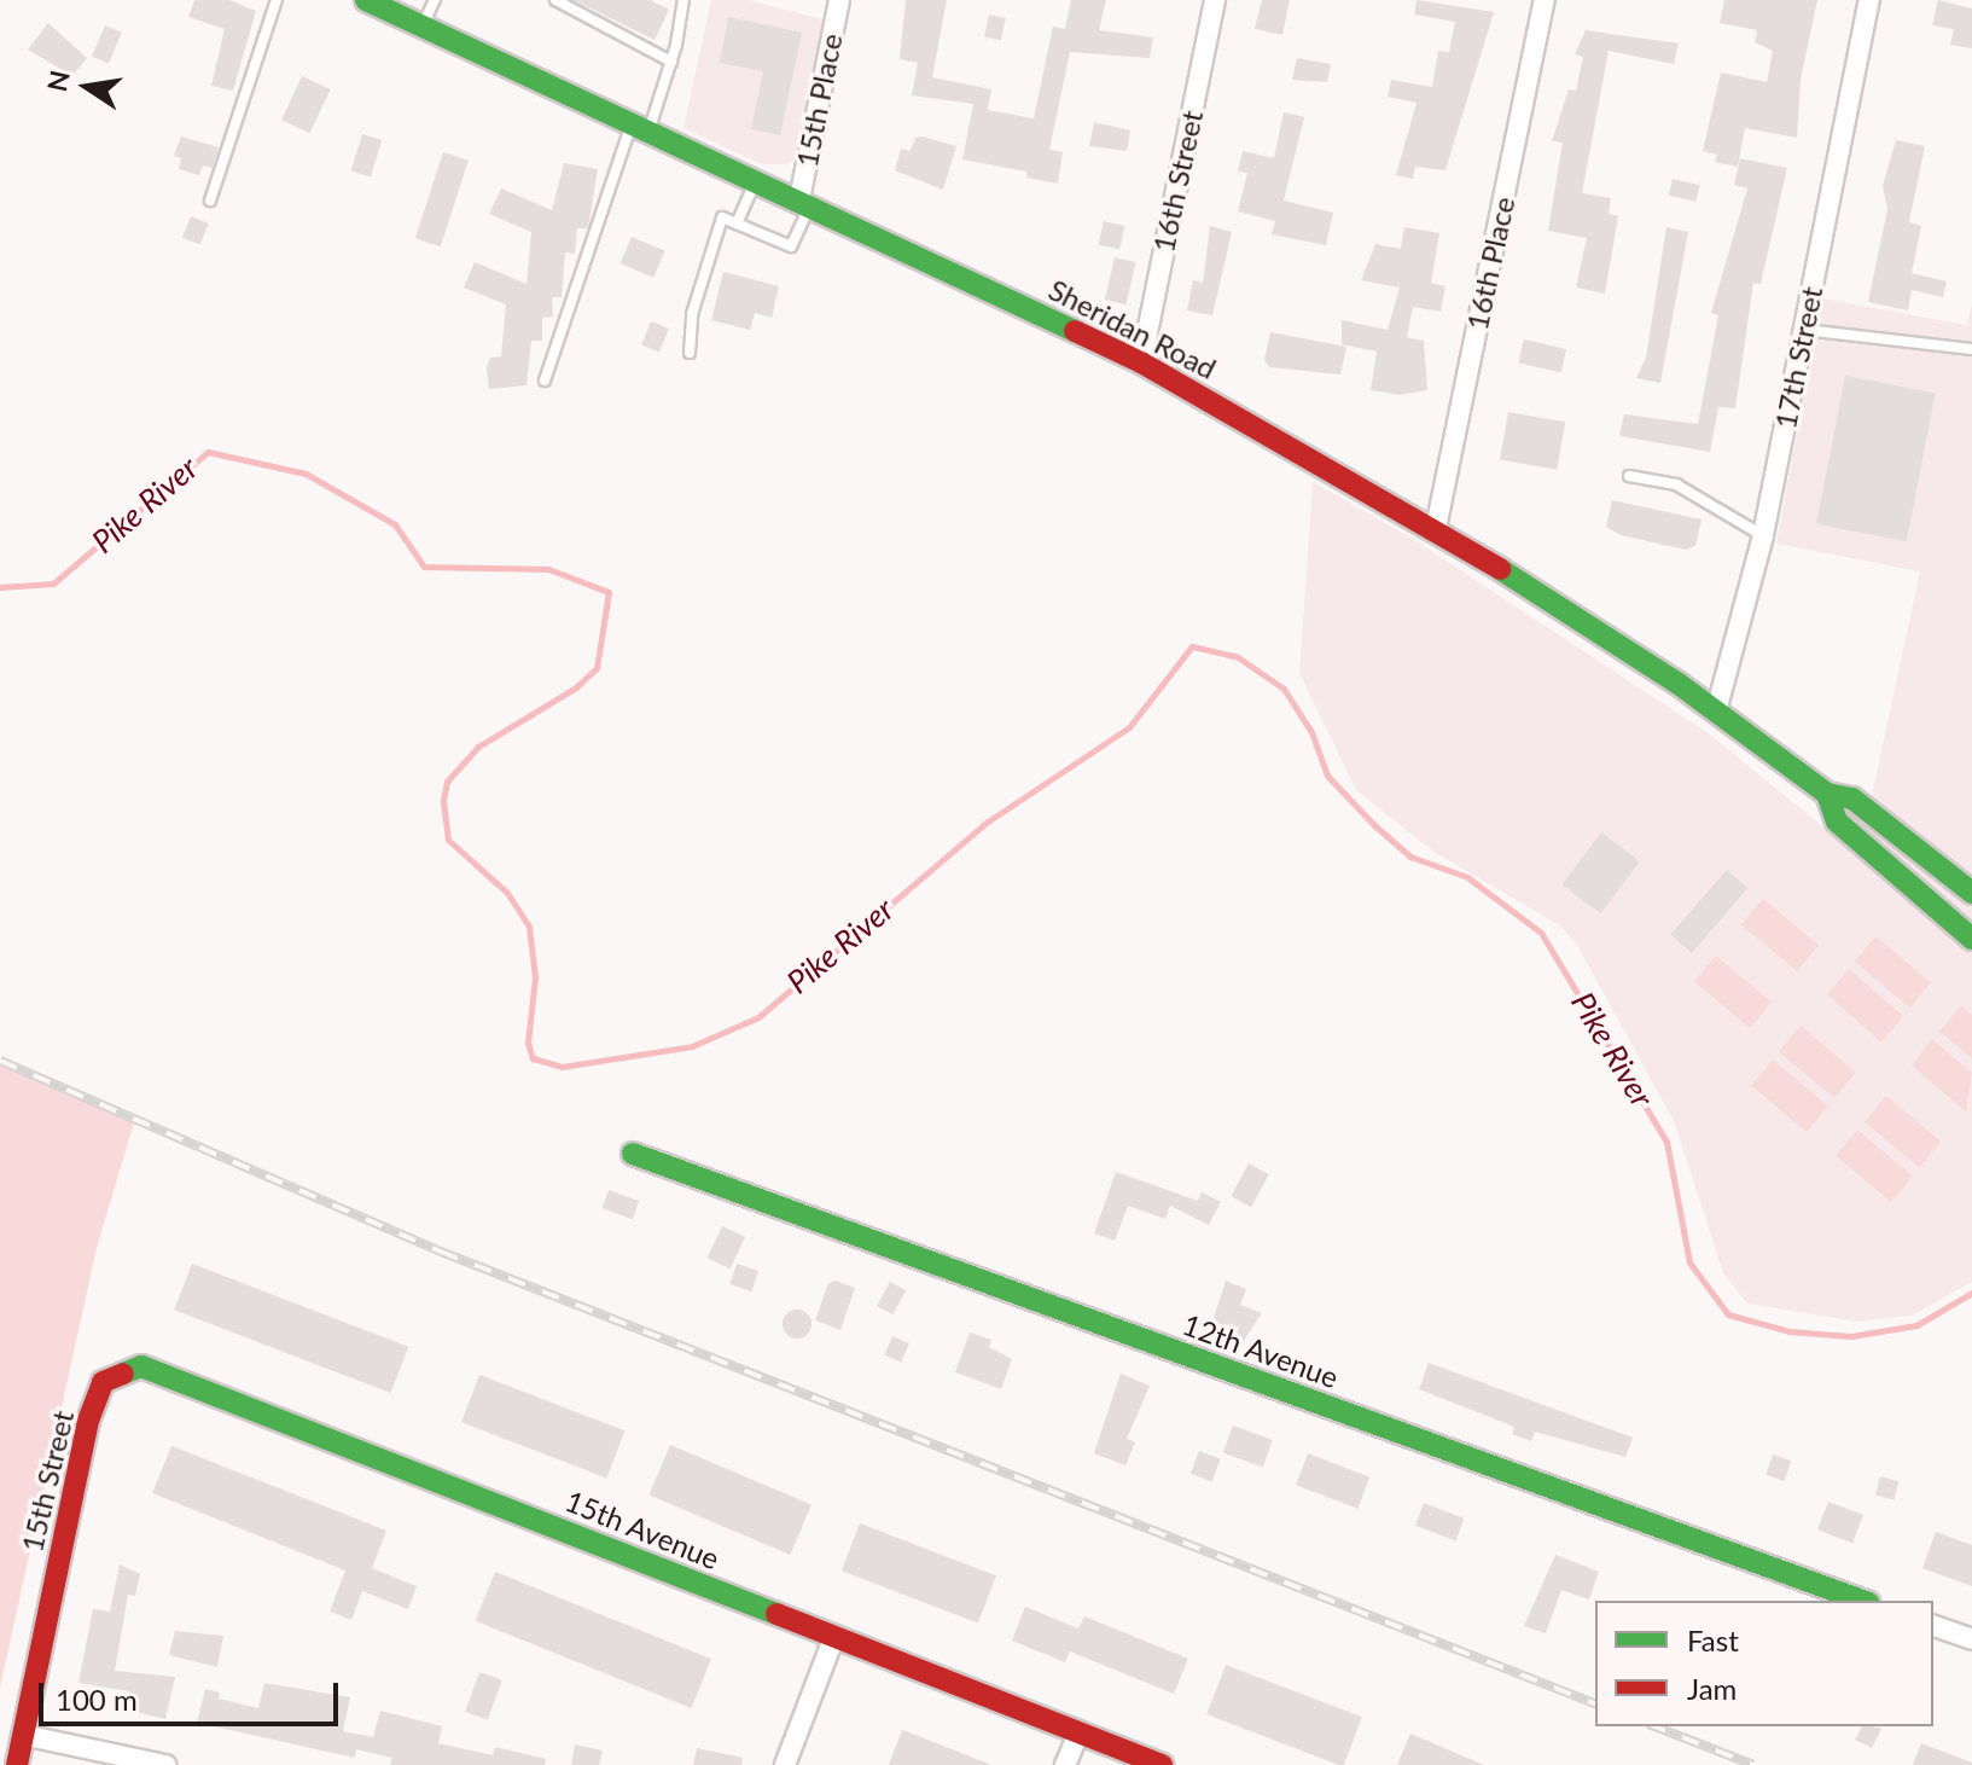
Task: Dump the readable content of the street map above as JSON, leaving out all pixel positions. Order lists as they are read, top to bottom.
{
  "streets": {
    "street": [
      "15th Place",
      "16th Street",
      "16th Place",
      "Sheridan Road",
      "17th Street",
      "12th Avenue",
      "15th Street",
      "15th Avenue"
    ]
  },
  "crossings": [
    ["15th Place", "Sheridan Road"],
    ["16th Street", "Sheridan Road"],
    ["16th Place", "Sheridan Road"],
    ["Sheridan Road", "17th Street"],
    ["15th Street", "15th Avenue"]
  ],
  "water": ["Pike River"],
  "legend": ["Fast", "Jam"],
  "scale_bar": "100 m",
  "north": "left"
}
